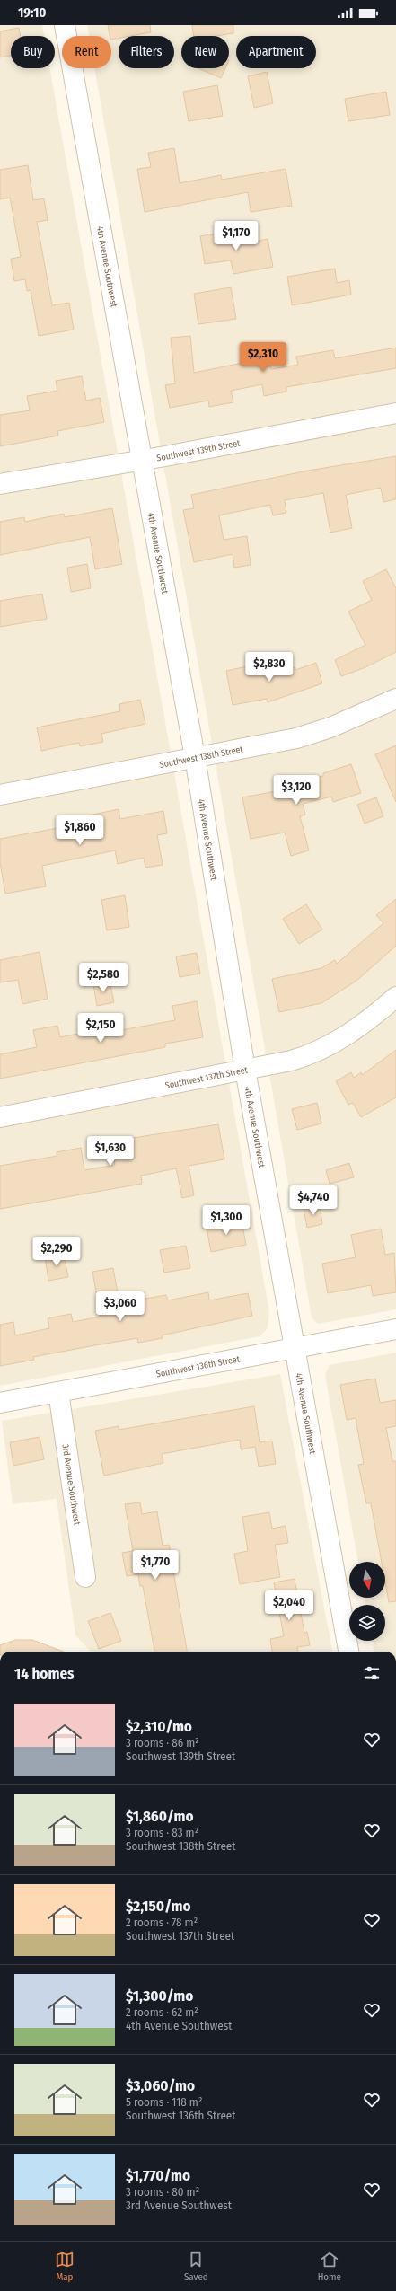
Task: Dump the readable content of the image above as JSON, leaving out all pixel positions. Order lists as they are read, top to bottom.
{
  "streets": {
    "street": [
      "4th Avenue Southwest",
      "Southwest 139th Street",
      "Southwest 138th Street",
      "Southwest 137th Street",
      "Southwest 136th Street",
      "3rd Avenue Southwest"
    ]
  },
  "crossings": [
    ["4th Avenue Southwest", "Southwest 139th Street"],
    ["4th Avenue Southwest", "Southwest 138th Street"],
    ["4th Avenue Southwest", "Southwest 137th Street"],
    ["4th Avenue Southwest", "Southwest 136th Street"],
    ["Southwest 136th Street", "3rd Avenue Southwest"]
  ],
  "north": "bottom",
  "page": {
    "status": "19:10",
    "chip": [
      "Buy",
      "Rent",
      "Filters",
      "New",
      "Apartment"
    ],
    "price": [
      "$1,170",
      "$2,310",
      "$2,830",
      "$3,120",
      "$1,860",
      "$2,580",
      "$2,150",
      "$1,630",
      "$4,740",
      "$1,300",
      "$2,290",
      "$3,060",
      "$1,770",
      "$2,040"
    ],
    "heading": "14 homes",
    "list": [
      {
        "name": "$2,310/mo",
        "note": "3 rooms · 86 m² · Southwest 139th Street"
      },
      {
        "name": "$1,860/mo",
        "note": "3 rooms · 83 m² · Southwest 138th Street"
      },
      {
        "name": "$2,150/mo",
        "note": "2 rooms · 78 m² · Southwest 137th Street"
      },
      {
        "name": "$1,300/mo",
        "note": "2 rooms · 62 m² · 4th Avenue Southwest"
      },
      {
        "name": "$3,060/mo",
        "note": "5 rooms · 118 m² · Southwest 136th Street"
      },
      {
        "name": "$1,770/mo",
        "note": "3 rooms · 80 m² · 3rd Avenue Southwest"
      }
    ],
    "tabs": ["Map", "Saved", "Home"]
  }
}
